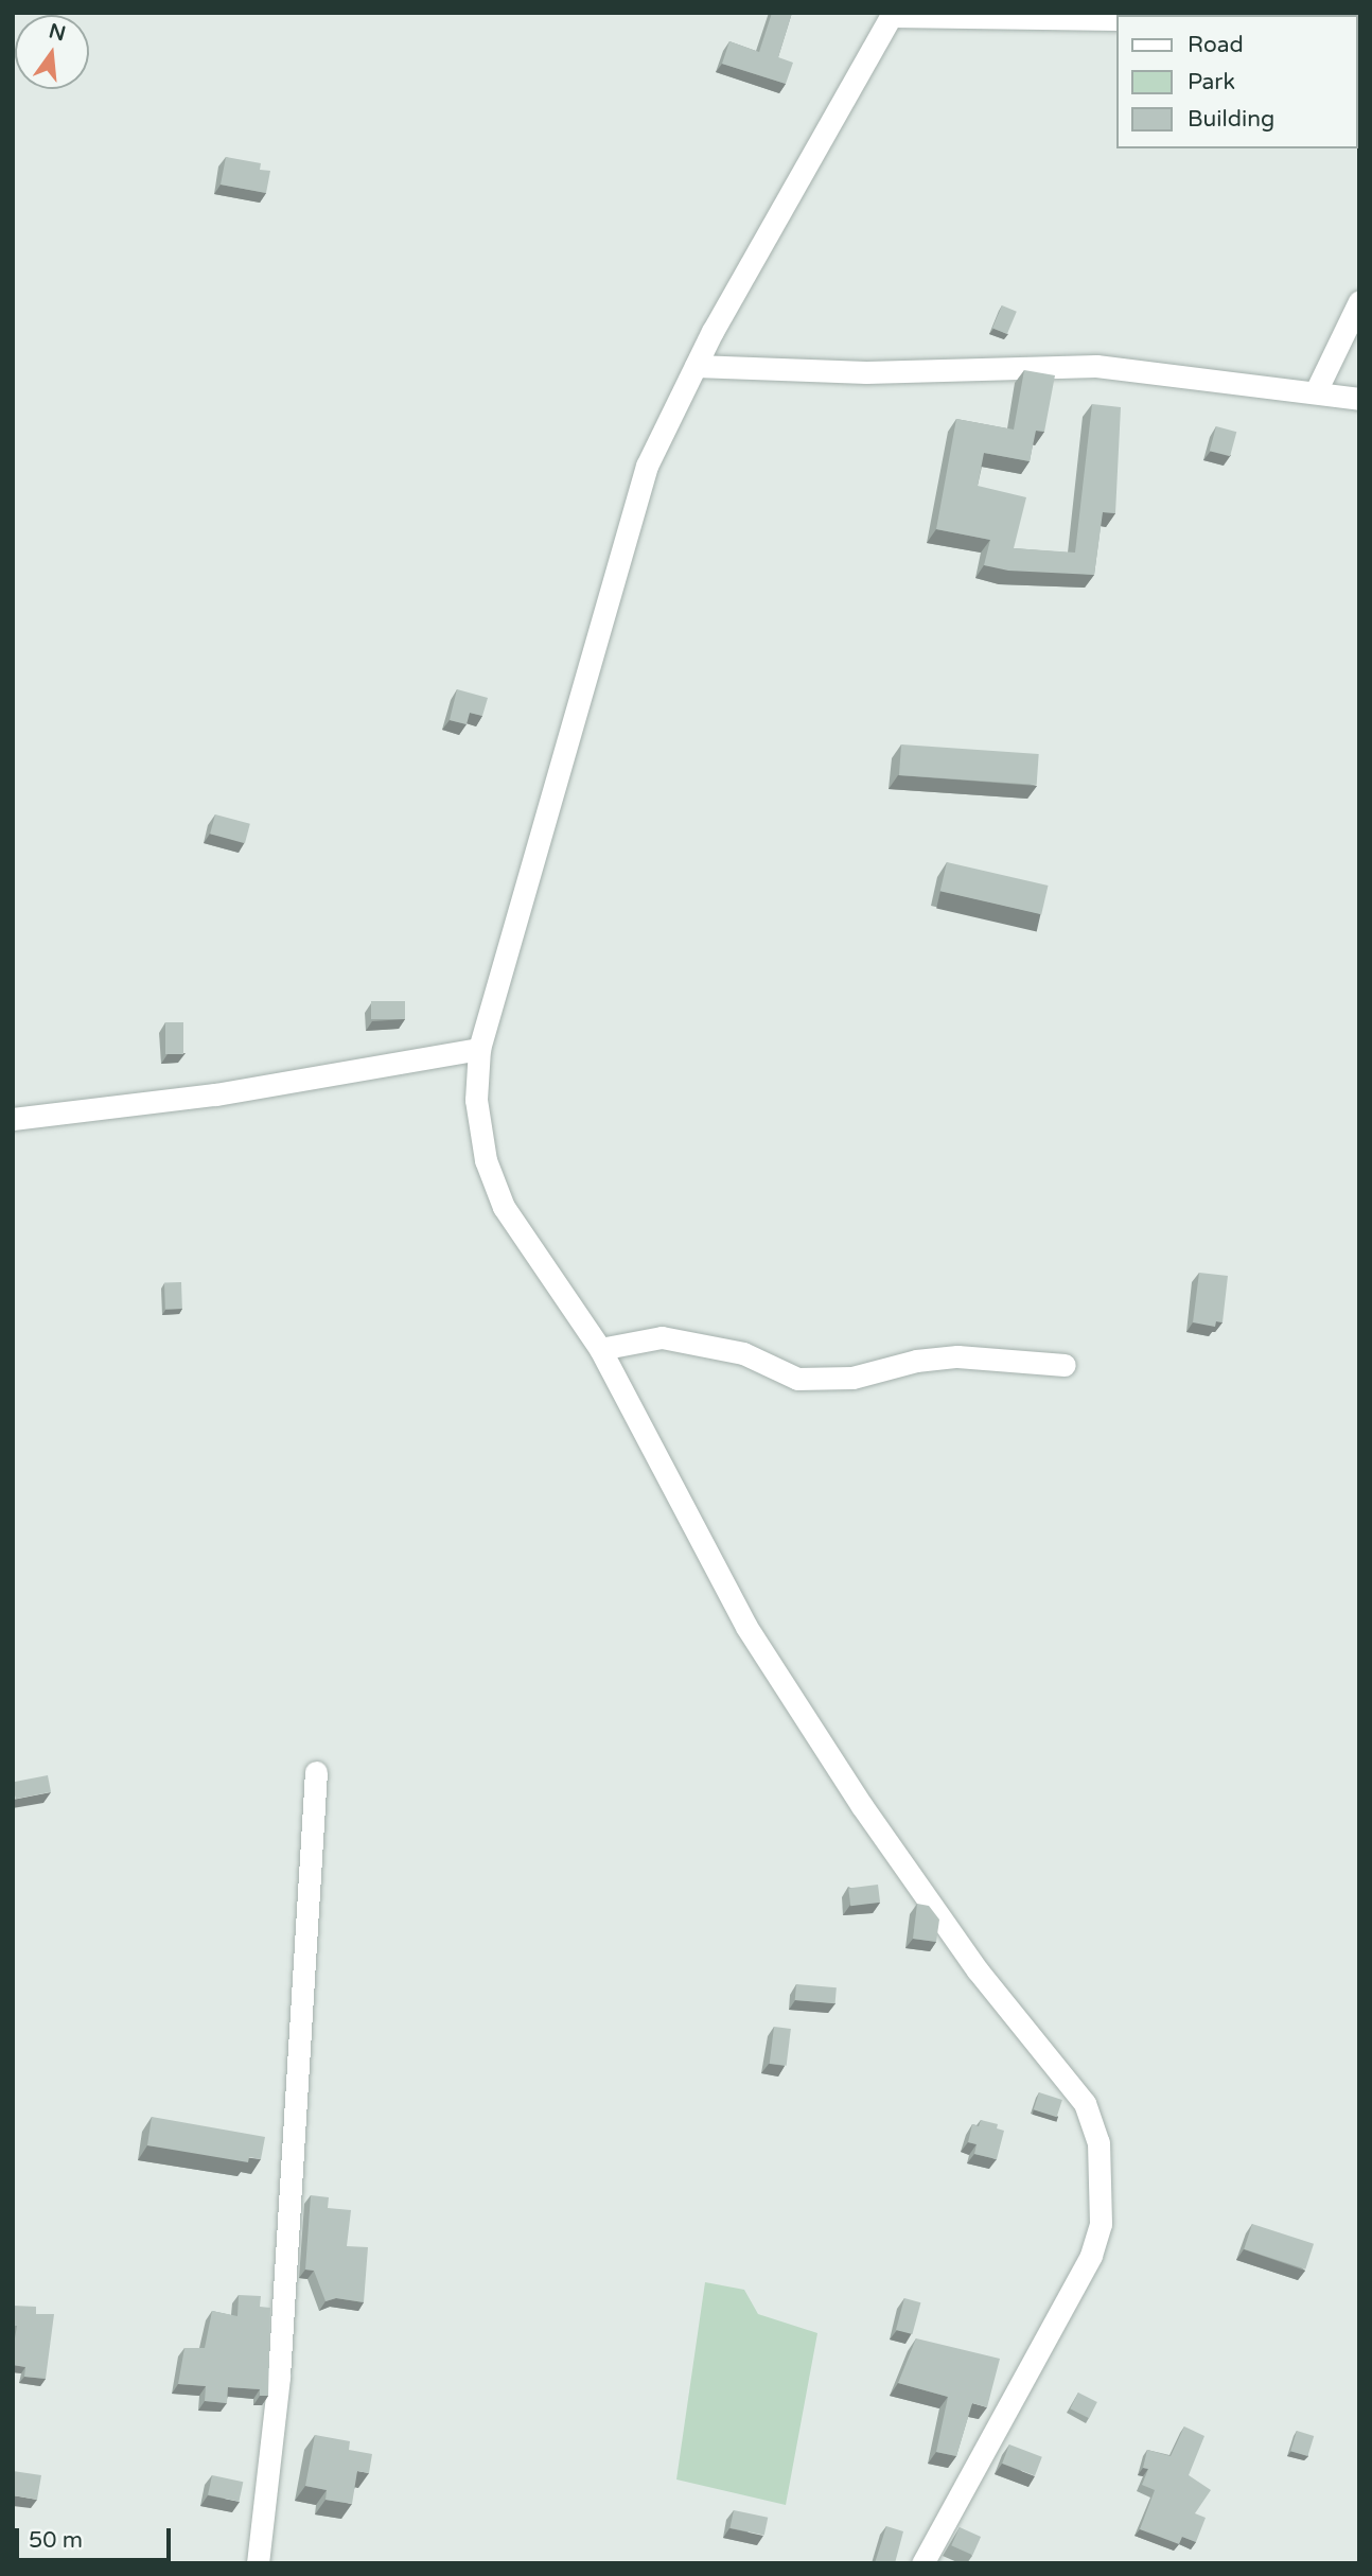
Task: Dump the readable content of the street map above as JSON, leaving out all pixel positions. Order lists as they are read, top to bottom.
{
  "legend": ["Road", "Park", "Building"],
  "scale_bar": "50 m",
  "north": "top"
}
